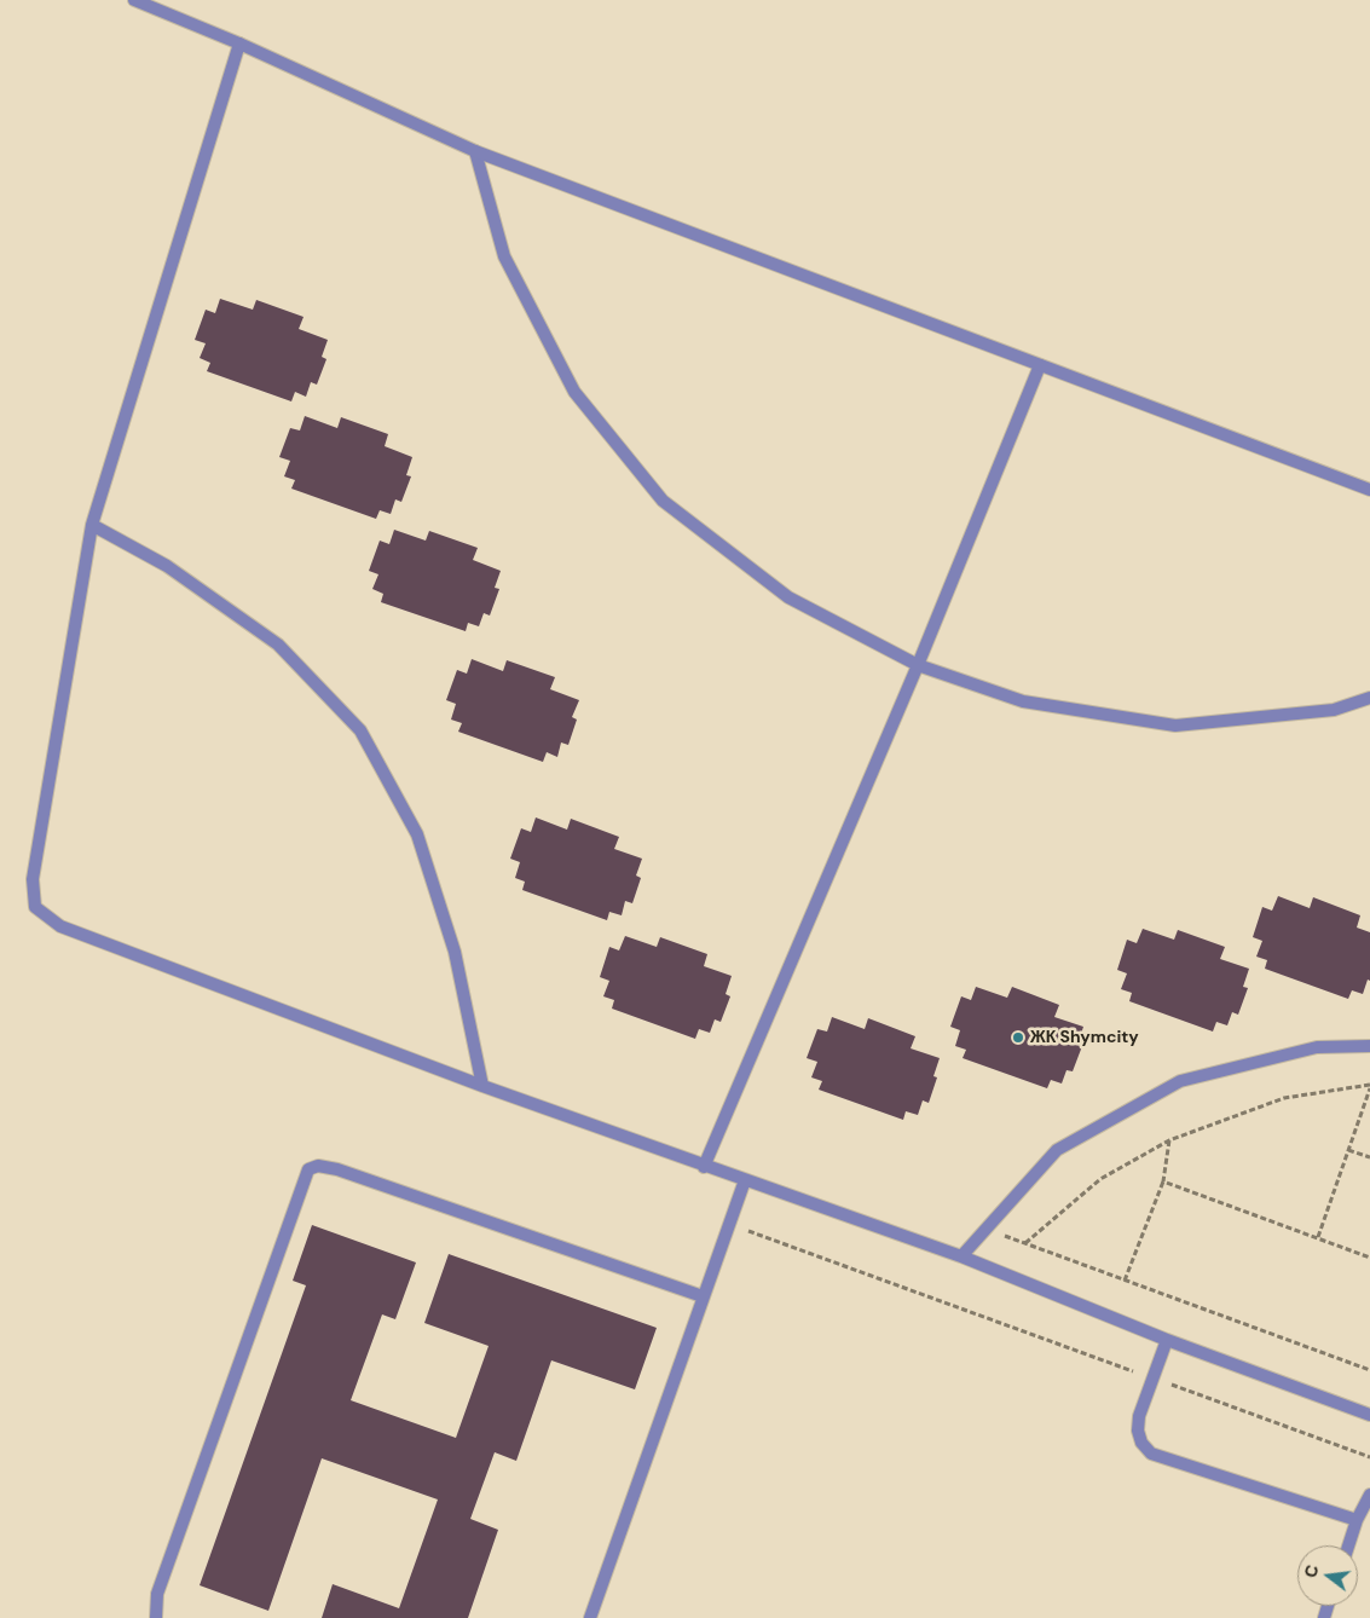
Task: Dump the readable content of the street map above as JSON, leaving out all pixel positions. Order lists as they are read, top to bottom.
{
  "places": ["ЖК Shymcity"],
  "north": "left"
}
